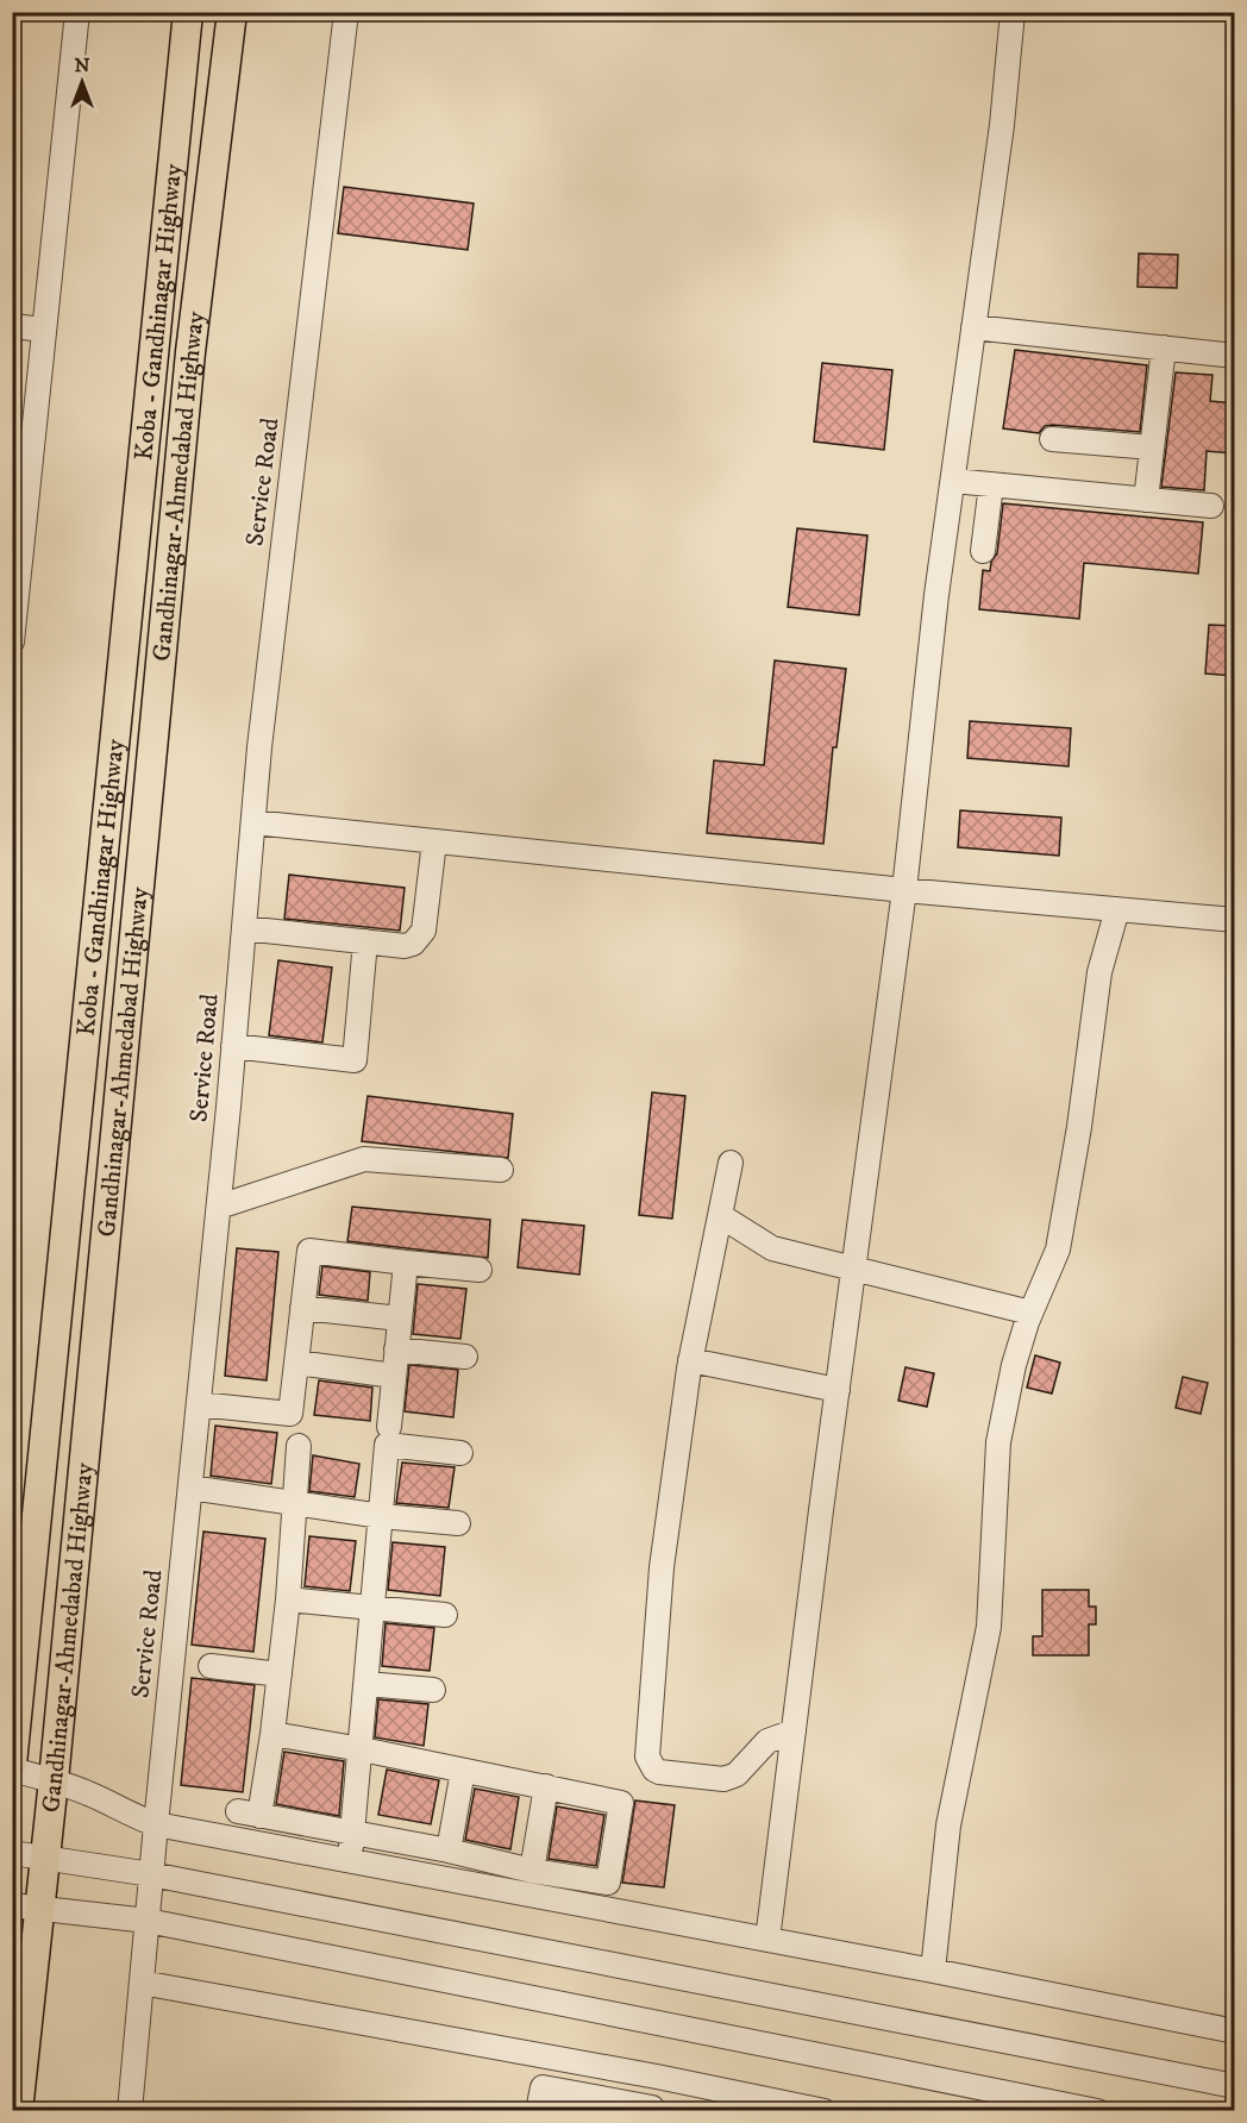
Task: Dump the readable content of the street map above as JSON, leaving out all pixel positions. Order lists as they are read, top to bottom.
{
  "streets": {
    "main road": ["Koba - Gandhinagar Highway", "Gandhinagar-Ahmedabad Highway"],
    "street": ["Service Road"]
  },
  "north": "top"
}
